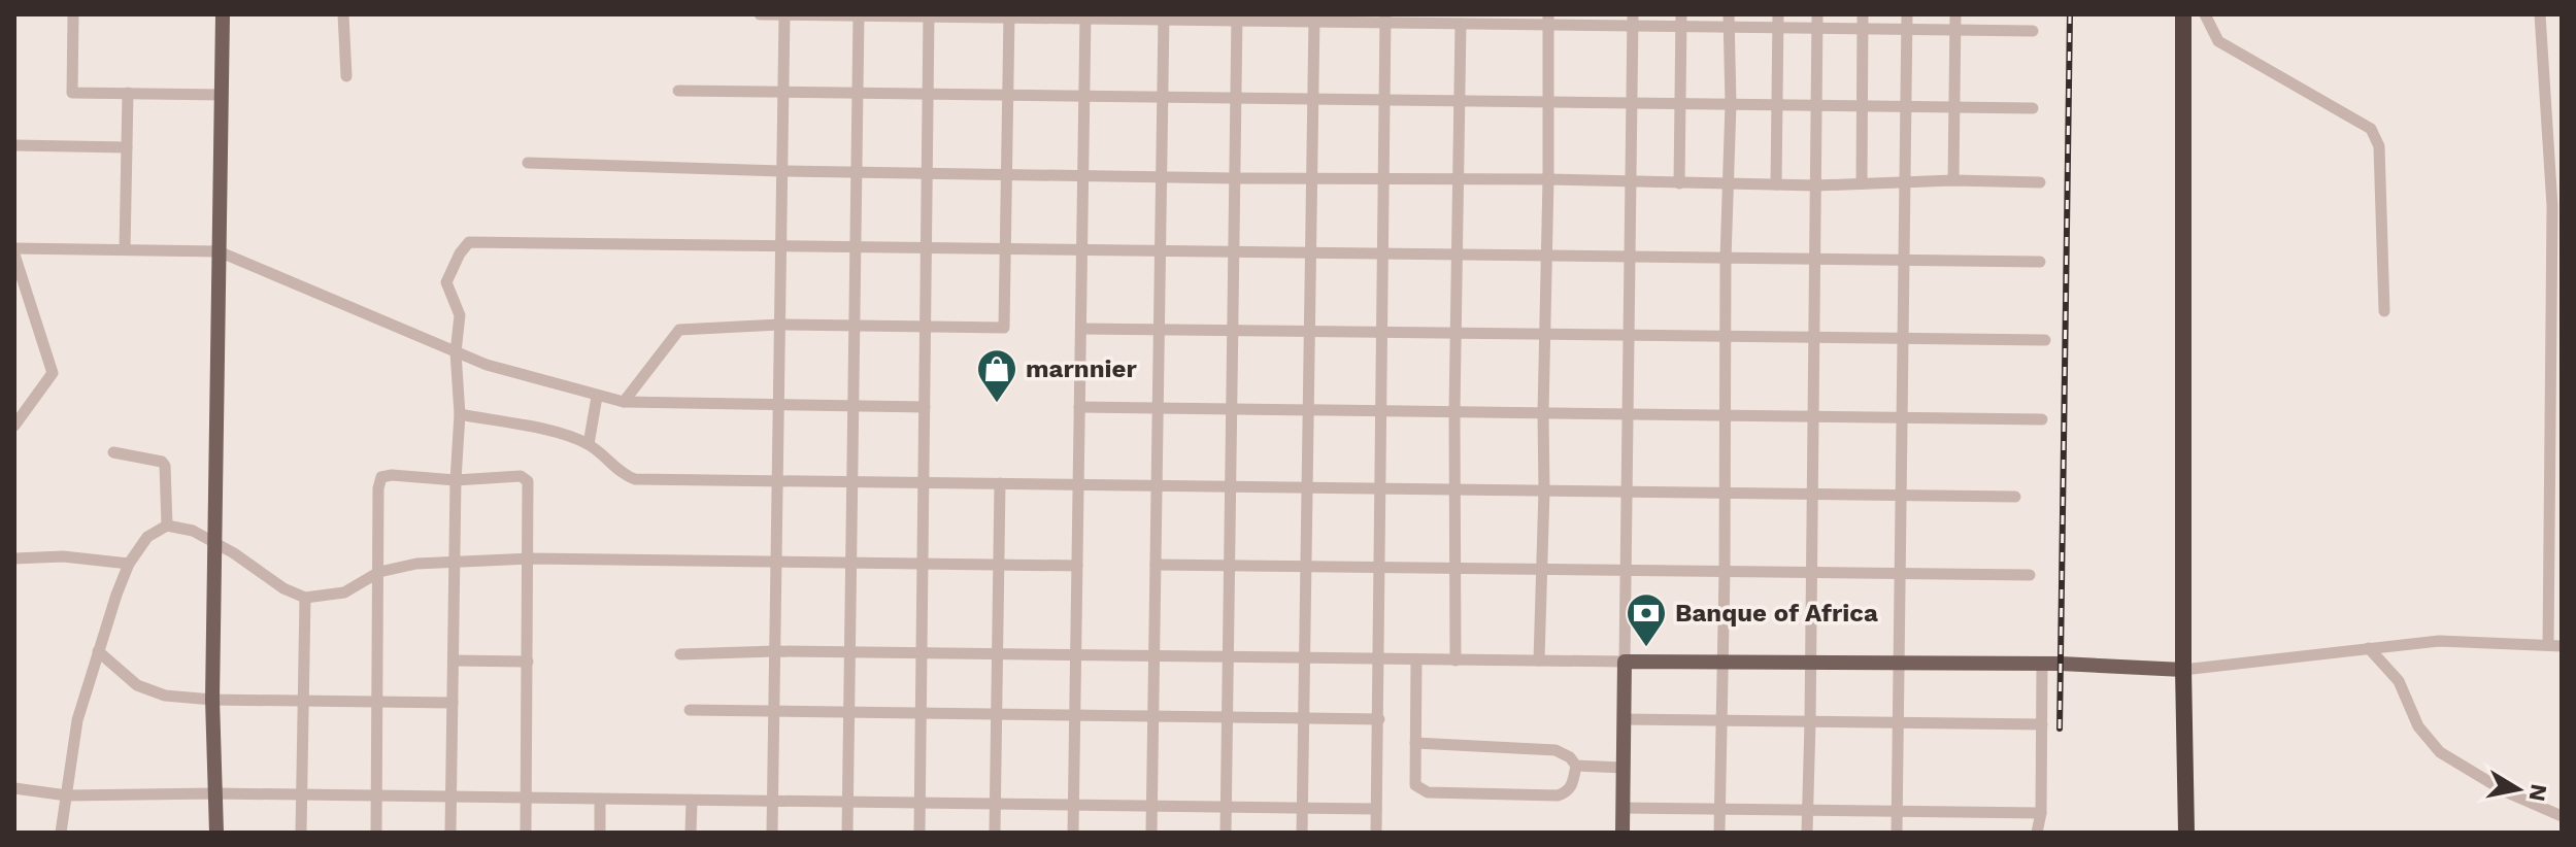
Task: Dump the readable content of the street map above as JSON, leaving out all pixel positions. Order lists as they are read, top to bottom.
{
  "places": {
    "shop": ["marnnier"],
    "bank": ["Banque of Africa"]
  },
  "north": "right"
}
